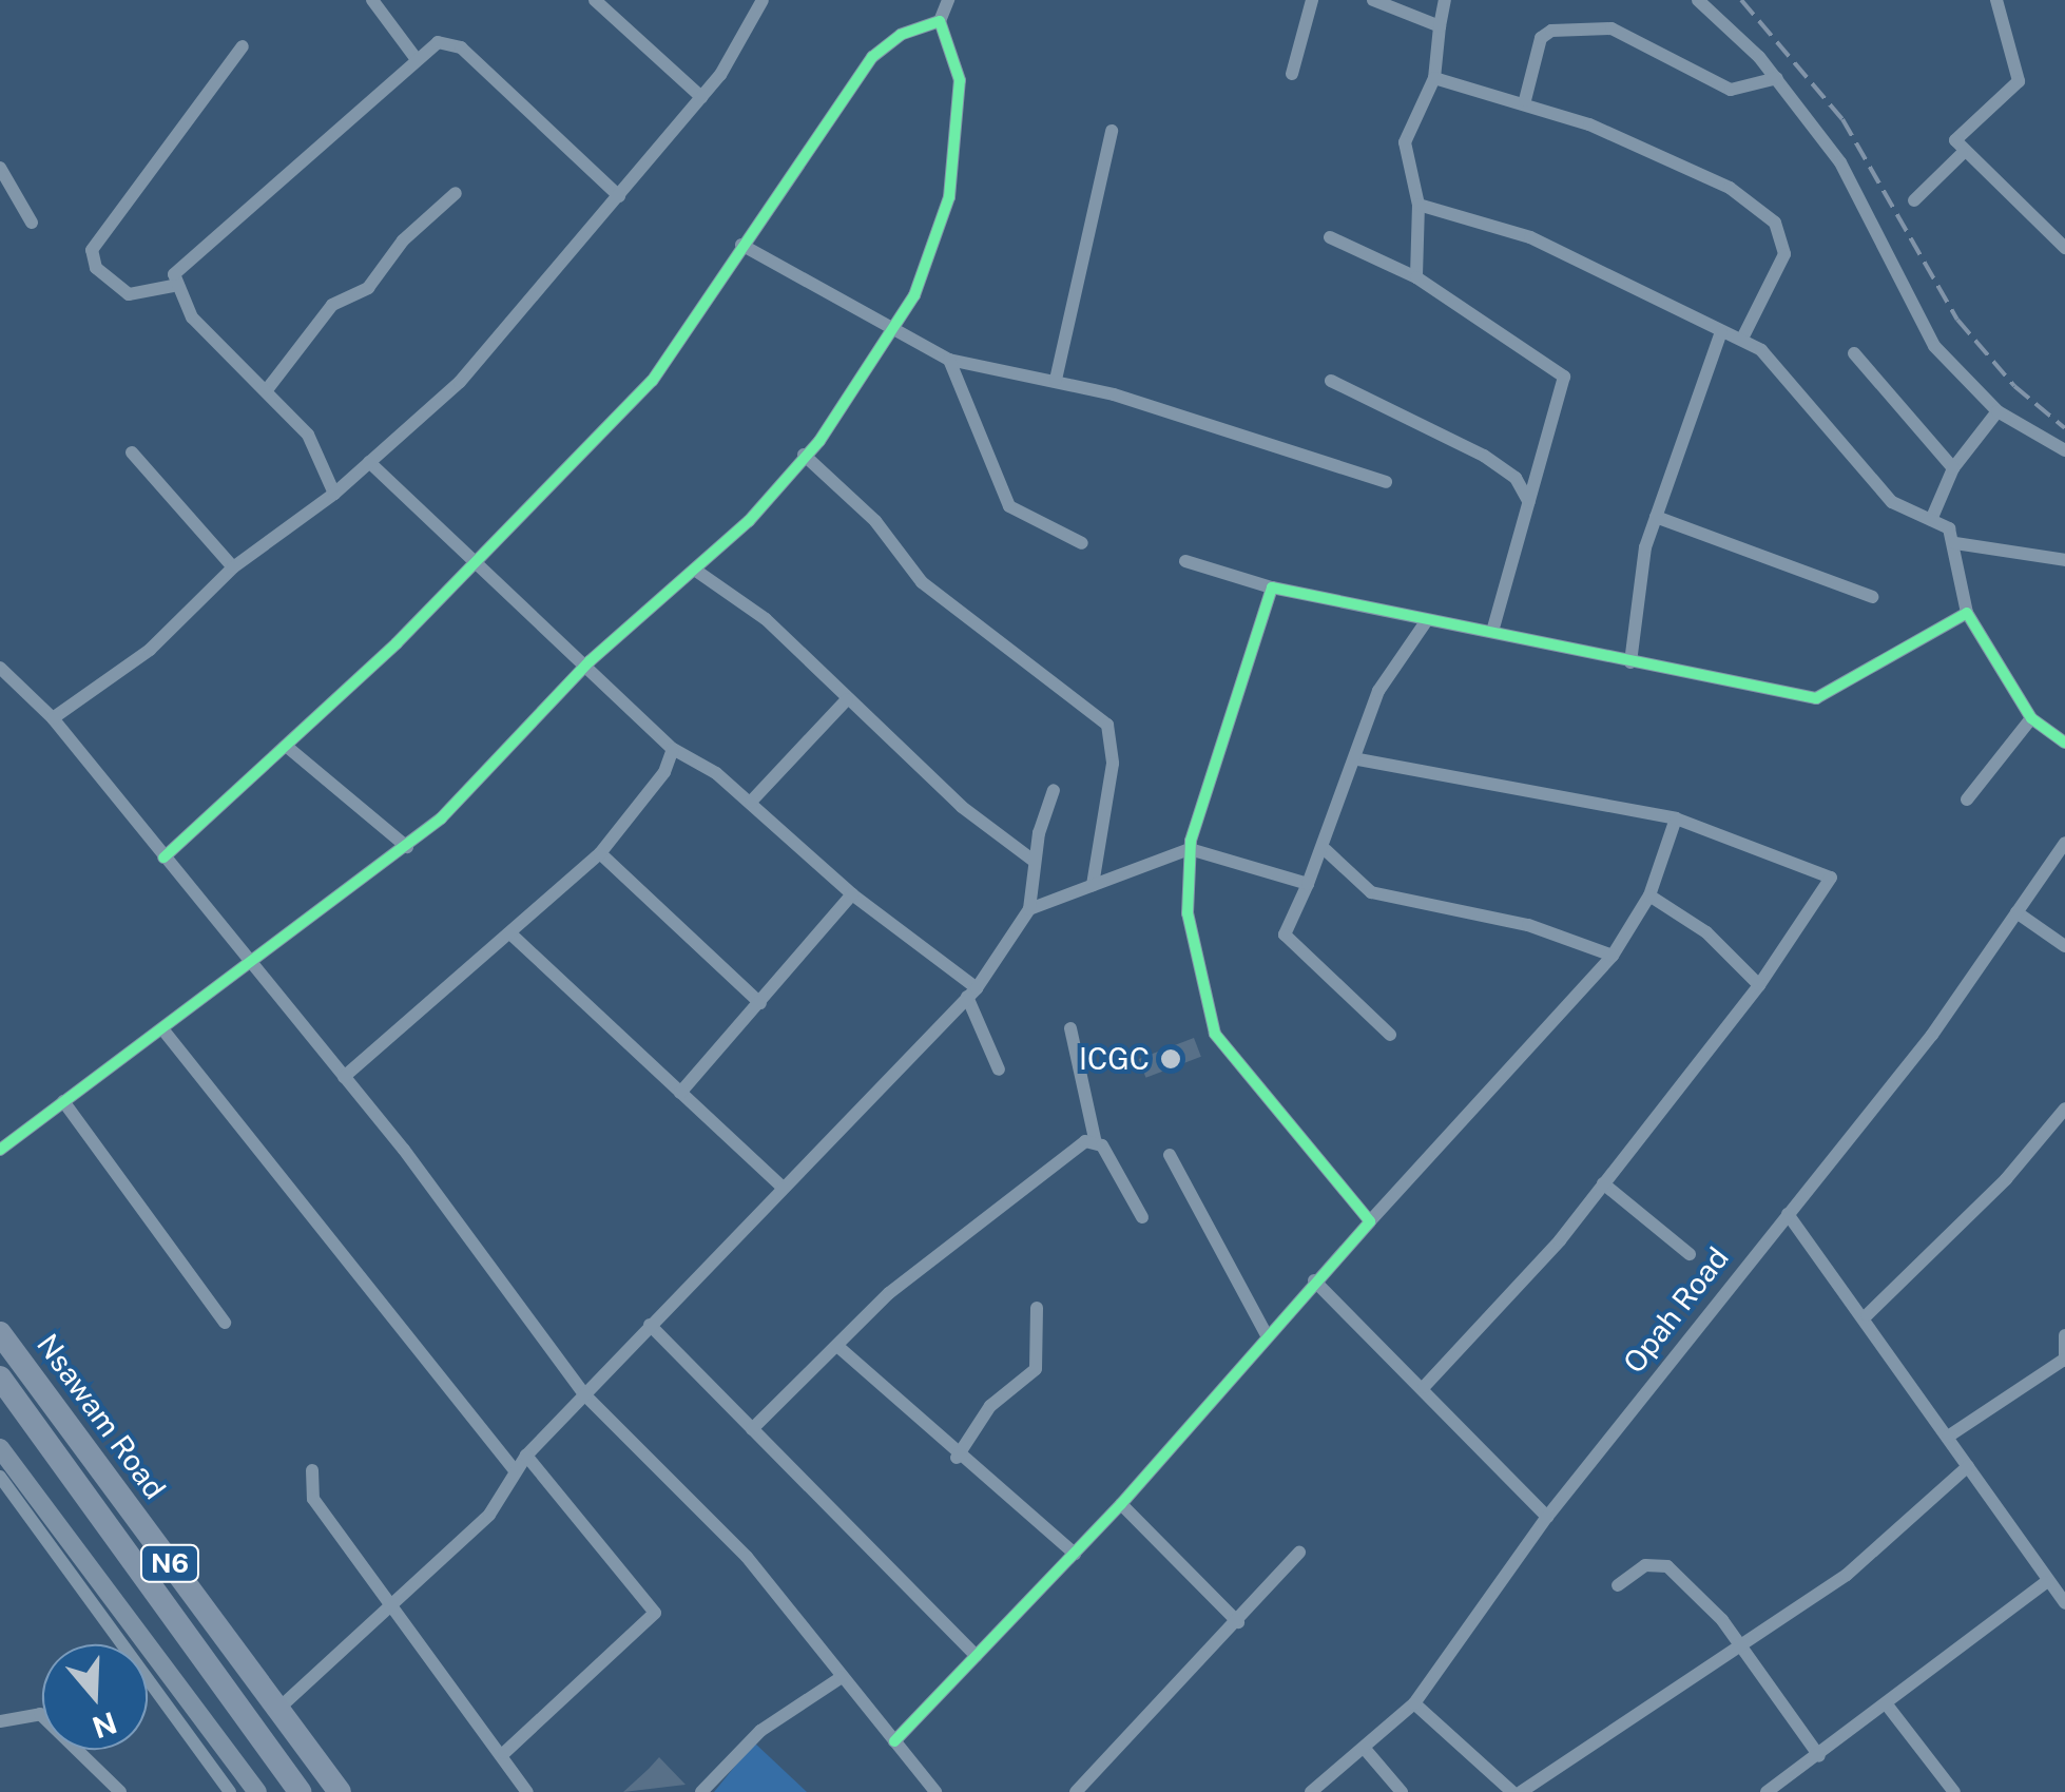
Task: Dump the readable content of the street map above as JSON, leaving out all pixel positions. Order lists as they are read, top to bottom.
{
  "streets": {
    "highway": ["Nsawam Road", "N6"],
    "street": ["Opah Road"]
  },
  "places": ["ICGC"],
  "north": "bottom"
}
